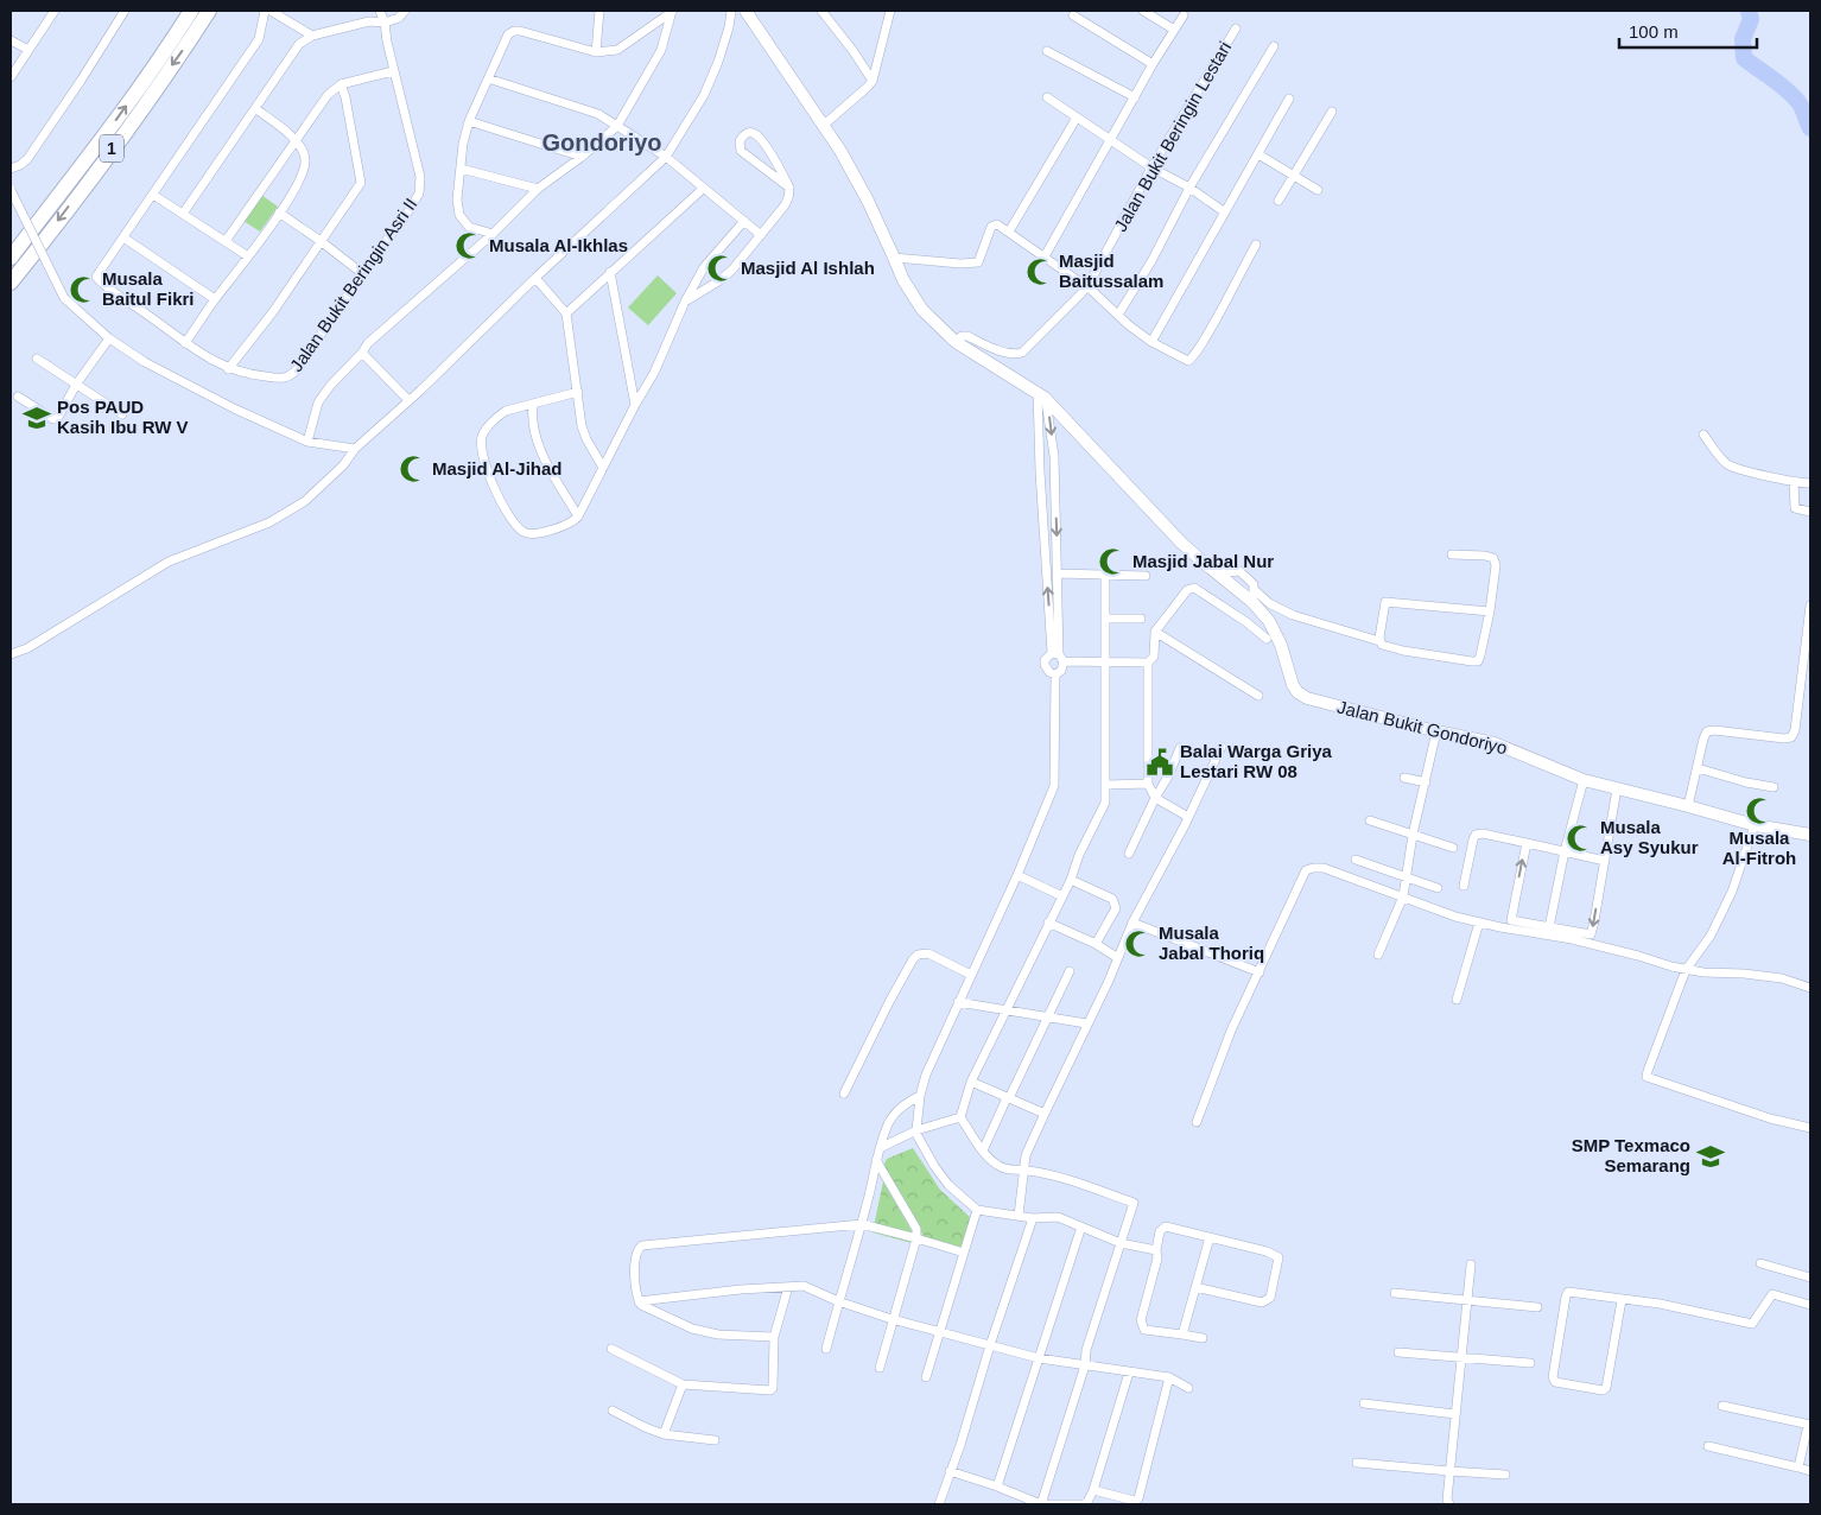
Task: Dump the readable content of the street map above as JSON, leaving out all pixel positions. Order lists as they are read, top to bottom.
{
  "streets": {
    "highway": ["1"],
    "street": ["Jalan Bukit Beringin Lestari", "Jalan Bukit Beringin Asri II", "Jalan Bukit Gondoriyo"]
  },
  "crossings": [
    ["Jalan Bukit Beringin Lestari", "Jalan Bukit Gondoriyo"]
  ],
  "districts": ["Gondoriyo"],
  "places": {
    "mosque": [
      "Musala Al-Ikhlas",
      "Masjid Al Ishlah",
      "Masjid Baitussalam",
      "Musala Baitul Fikri",
      "Masjid Al-Jihad",
      "Masjid Jabal Nur",
      "Musala Al-Fitroh",
      "Musala Asy Syukur",
      "Musala Jabal Thoriq"
    ],
    "school or university": ["Pos PAUD Kasih Ibu RW V", "SMP Texmaco Semarang"],
    "public building": ["Balai Warga Griya Lestari RW 08"]
  },
  "scale_bar": "100 m"
}
